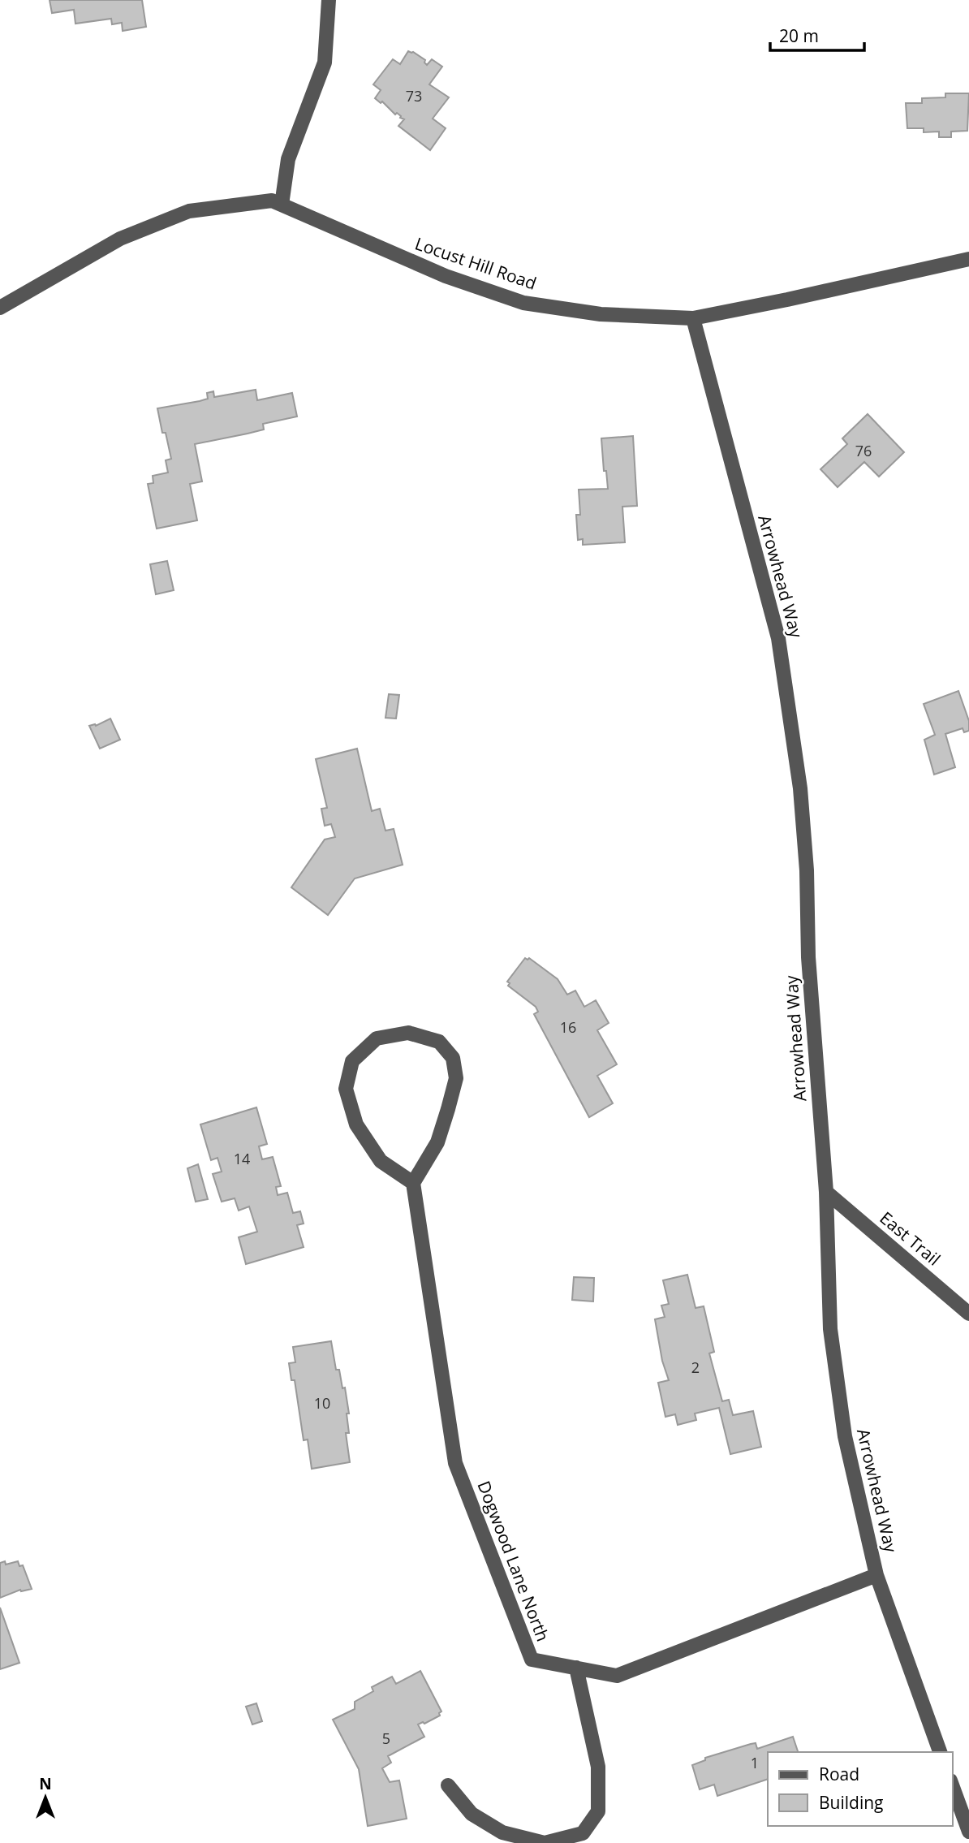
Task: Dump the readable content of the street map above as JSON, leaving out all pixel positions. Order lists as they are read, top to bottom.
{
  "streets": {
    "street": [
      "Locust Hill Road",
      "Arrowhead Way",
      "East Trail",
      "Dogwood Lane North"
    ]
  },
  "crossings": [
    ["Locust Hill Road", "Arrowhead Way"],
    ["Arrowhead Way", "East Trail"],
    ["Arrowhead Way", "Dogwood Lane North"]
  ],
  "house_numbers": [
    "73",
    "76",
    "16",
    "14",
    "2",
    "10",
    "5",
    "1"
  ],
  "legend": ["Road", "Building"],
  "scale_bar": "20 m",
  "north": "top"
}
